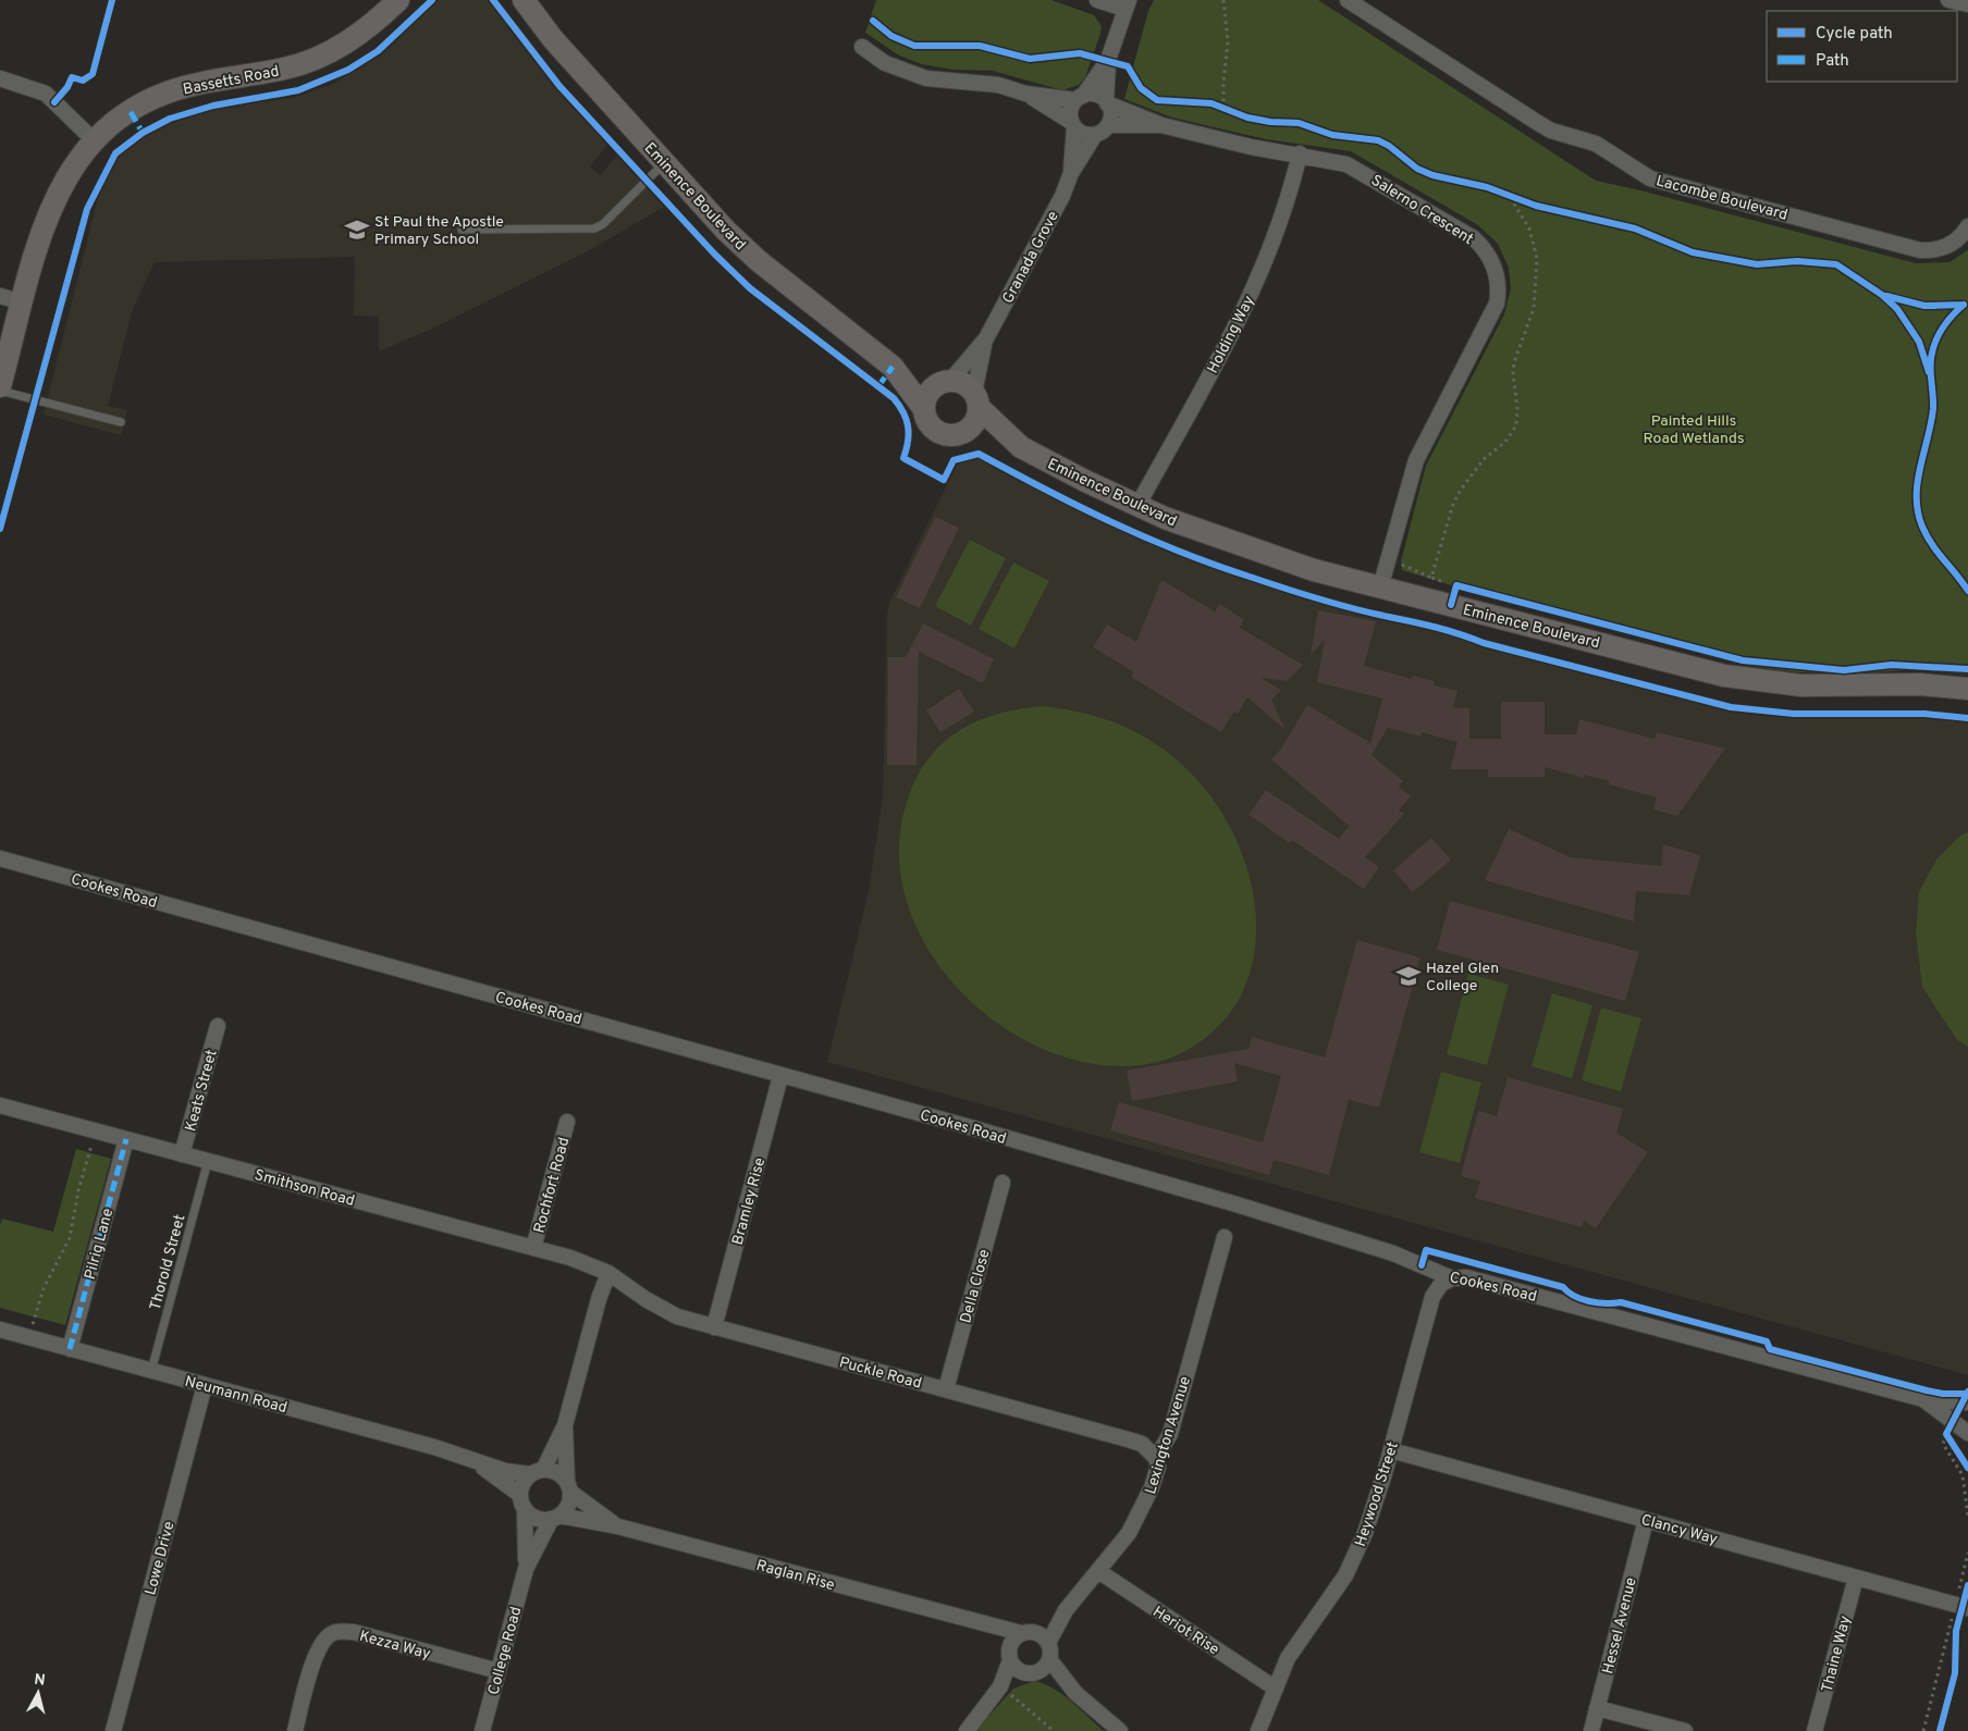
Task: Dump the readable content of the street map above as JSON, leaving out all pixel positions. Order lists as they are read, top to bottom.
{
  "streets": {
    "street": [
      "Bassetts Road",
      "Eminence Boulevard",
      "Lacombe Boulevard",
      "Salerno Crescent",
      "Granada Grove",
      "Holding Way",
      "Cookes Road",
      "Keats Street",
      "Rochfort Road",
      "Smithson Road",
      "Bramley Rise",
      "Pilrig Lane",
      "Della Close",
      "Puckle Road",
      "Neumann Road",
      "Lexington Avenue",
      "Heywood Street",
      "Clancy Way",
      "Lowe Drive",
      "Raglan Rise",
      "Hessel Avenue",
      "Heriot Rise",
      "Kezza Way",
      "College Road",
      "Thaine Way"
    ],
    "lane": ["Thorold Street"]
  },
  "crossings": [
    ["Eminence Boulevard", "Salerno Crescent"],
    ["Eminence Boulevard", "Granada Grove"],
    ["Eminence Boulevard", "Holding Way"],
    ["Salerno Crescent", "Granada Grove"],
    ["Salerno Crescent", "Holding Way"],
    ["Cookes Road", "Bramley Rise"],
    ["Cookes Road", "Heywood Street"],
    ["Keats Street", "Smithson Road"],
    ["Rochfort Road", "Smithson Road"],
    ["Smithson Road", "Pilrig Lane"],
    ["Smithson Road", "Thorold Street"],
    ["Smithson Road", "Puckle Road"],
    ["Bramley Rise", "Puckle Road"],
    ["Pilrig Lane", "Neumann Road"],
    ["Thorold Street", "Neumann Road"],
    ["Della Close", "Puckle Road"],
    ["Puckle Road", "Lexington Avenue"],
    ["Neumann Road", "Lowe Drive"],
    ["Neumann Road", "Raglan Rise"],
    ["Neumann Road", "College Road"],
    ["Lexington Avenue", "Raglan Rise"],
    ["Lexington Avenue", "Heriot Rise"],
    ["Heywood Street", "Clancy Way"],
    ["Heywood Street", "Heriot Rise"],
    ["Clancy Way", "Hessel Avenue"],
    ["Clancy Way", "Thaine Way"],
    ["Raglan Rise", "College Road"],
    ["Kezza Way", "College Road"]
  ],
  "parks": ["Painted Hills Road Wetlands"],
  "places": {
    "school or university": ["St Paul the Apostle Primary School", "Hazel Glen College"]
  },
  "legend": ["Cycle path", "Path"],
  "north": "top"
}
